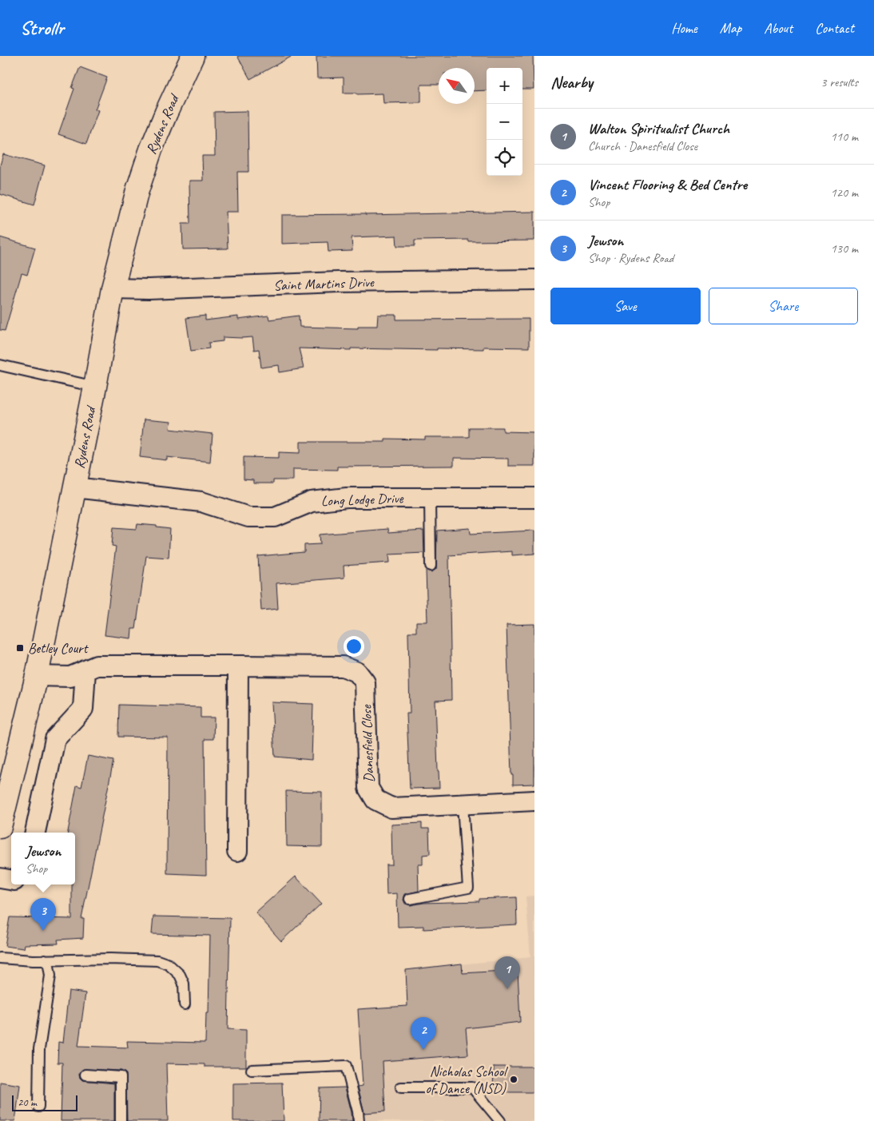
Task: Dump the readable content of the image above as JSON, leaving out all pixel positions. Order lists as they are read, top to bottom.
{
  "streets": {
    "street": [
      "Rydens Road",
      "Saint Martins Drive",
      "Long Lodge Drive",
      "Danesfield Close"
    ]
  },
  "crossings": [
    ["Rydens Road", "Saint Martins Drive"],
    ["Rydens Road", "Long Lodge Drive"]
  ],
  "places": {
    "transit": ["Betley Court"],
    "other": ["Nicholas School of Dance (NSD)"]
  },
  "scale_bar": "20 m",
  "north": "top left",
  "page": {
    "header": "Strollr",
    "nav": [
      "Home",
      "Map",
      "About",
      "Contact"
    ],
    "heading": ["Nearby", "3 results"],
    "map_buttons": ["+", "−"],
    "list": [
      {
        "mark": "1",
        "name": "Walton Spiritualist Church",
        "note": "Church · Danesfield Close",
        "value": "110 m"
      },
      {
        "mark": "2",
        "name": "Vincent Flooring & Bed Centre",
        "note": "Shop",
        "value": "120 m"
      },
      {
        "mark": "3",
        "name": "Jewson",
        "note": "Shop · Rydens Road",
        "value": "130 m"
      }
    ],
    "buttons": ["Save", "Share"],
    "popup": ["Jewson", "Shop"],
    "pins": ["3", "1", "2"],
    "scale": "20 m"
  }
}
